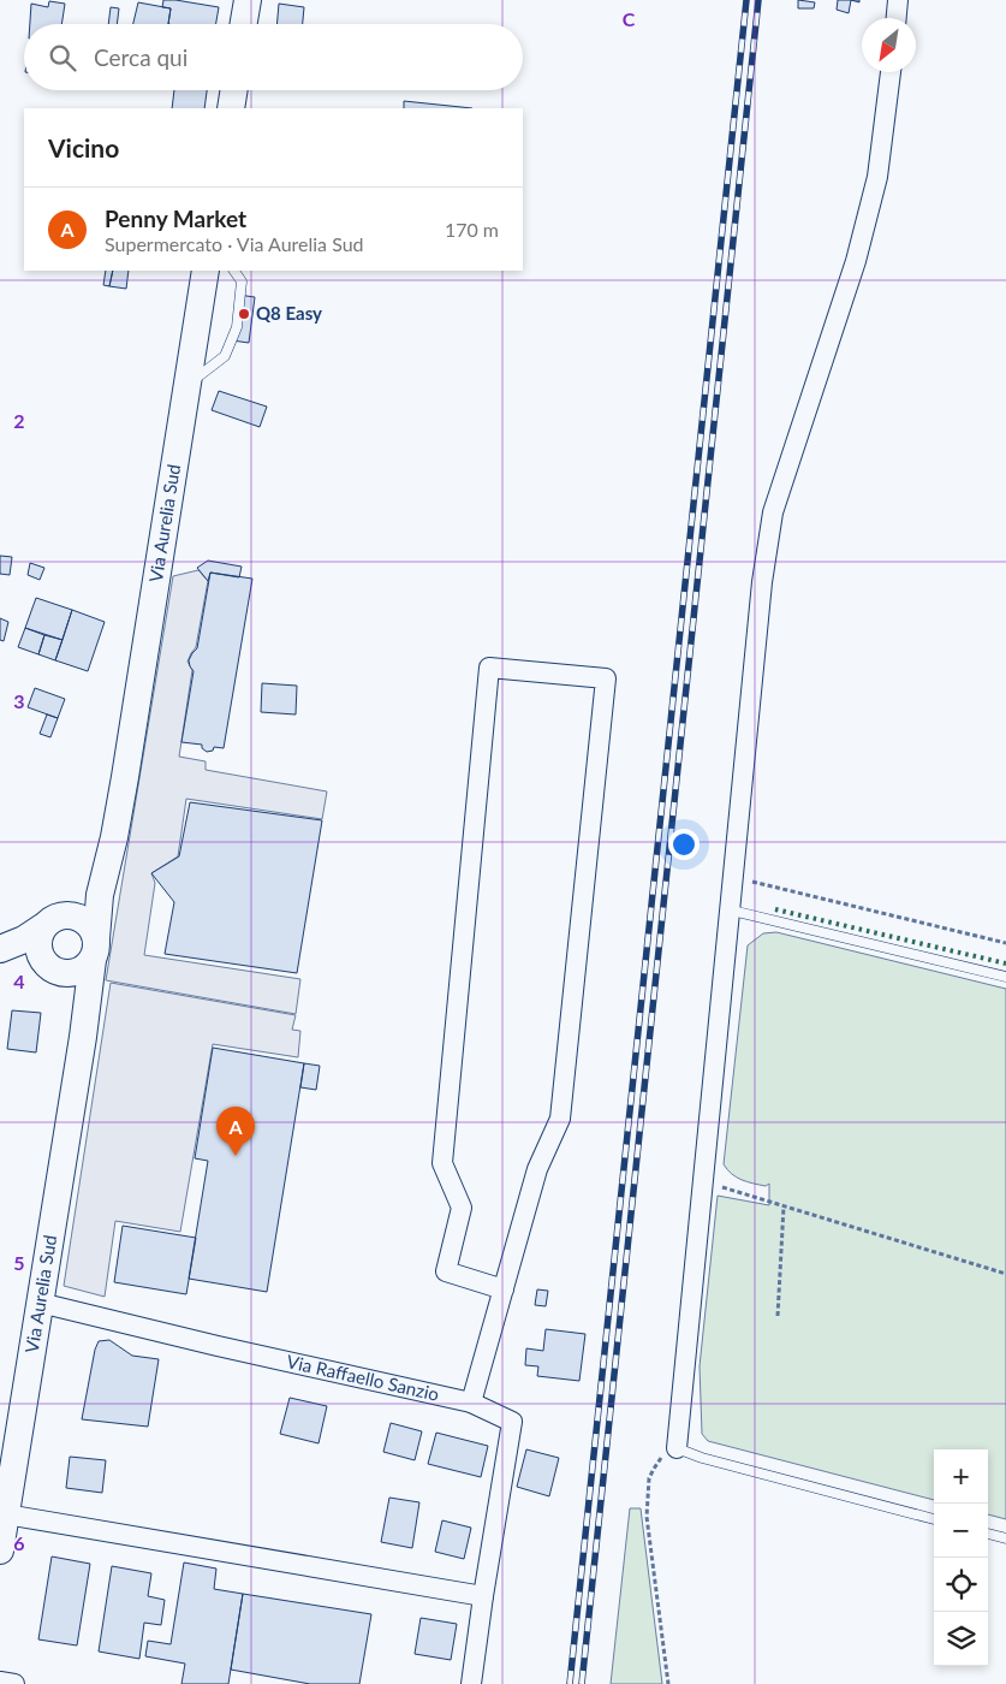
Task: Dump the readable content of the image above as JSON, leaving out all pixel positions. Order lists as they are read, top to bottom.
{
  "streets": {
    "main road": ["Via Aurelia Sud"],
    "street": ["Via Raffaello Sanzio"]
  },
  "crossings": [
    ["Via Aurelia Sud", "Via Raffaello Sanzio"]
  ],
  "places": ["Q8 Easy"],
  "north": "bottom left",
  "page": {
    "search": "Cerca qui",
    "heading": "Vicino",
    "list": [
      {
        "mark": "A",
        "name": "Penny Market",
        "note": "Supermercato · Via Aurelia Sud",
        "value": "170 m"
      }
    ],
    "pins": "A",
    "map_buttons": ["+", "−"]
  },
  "grid": {
    "columns": ["C"],
    "rows": [
      "2",
      "3",
      "4",
      "5",
      "6"
    ]
  }
}
